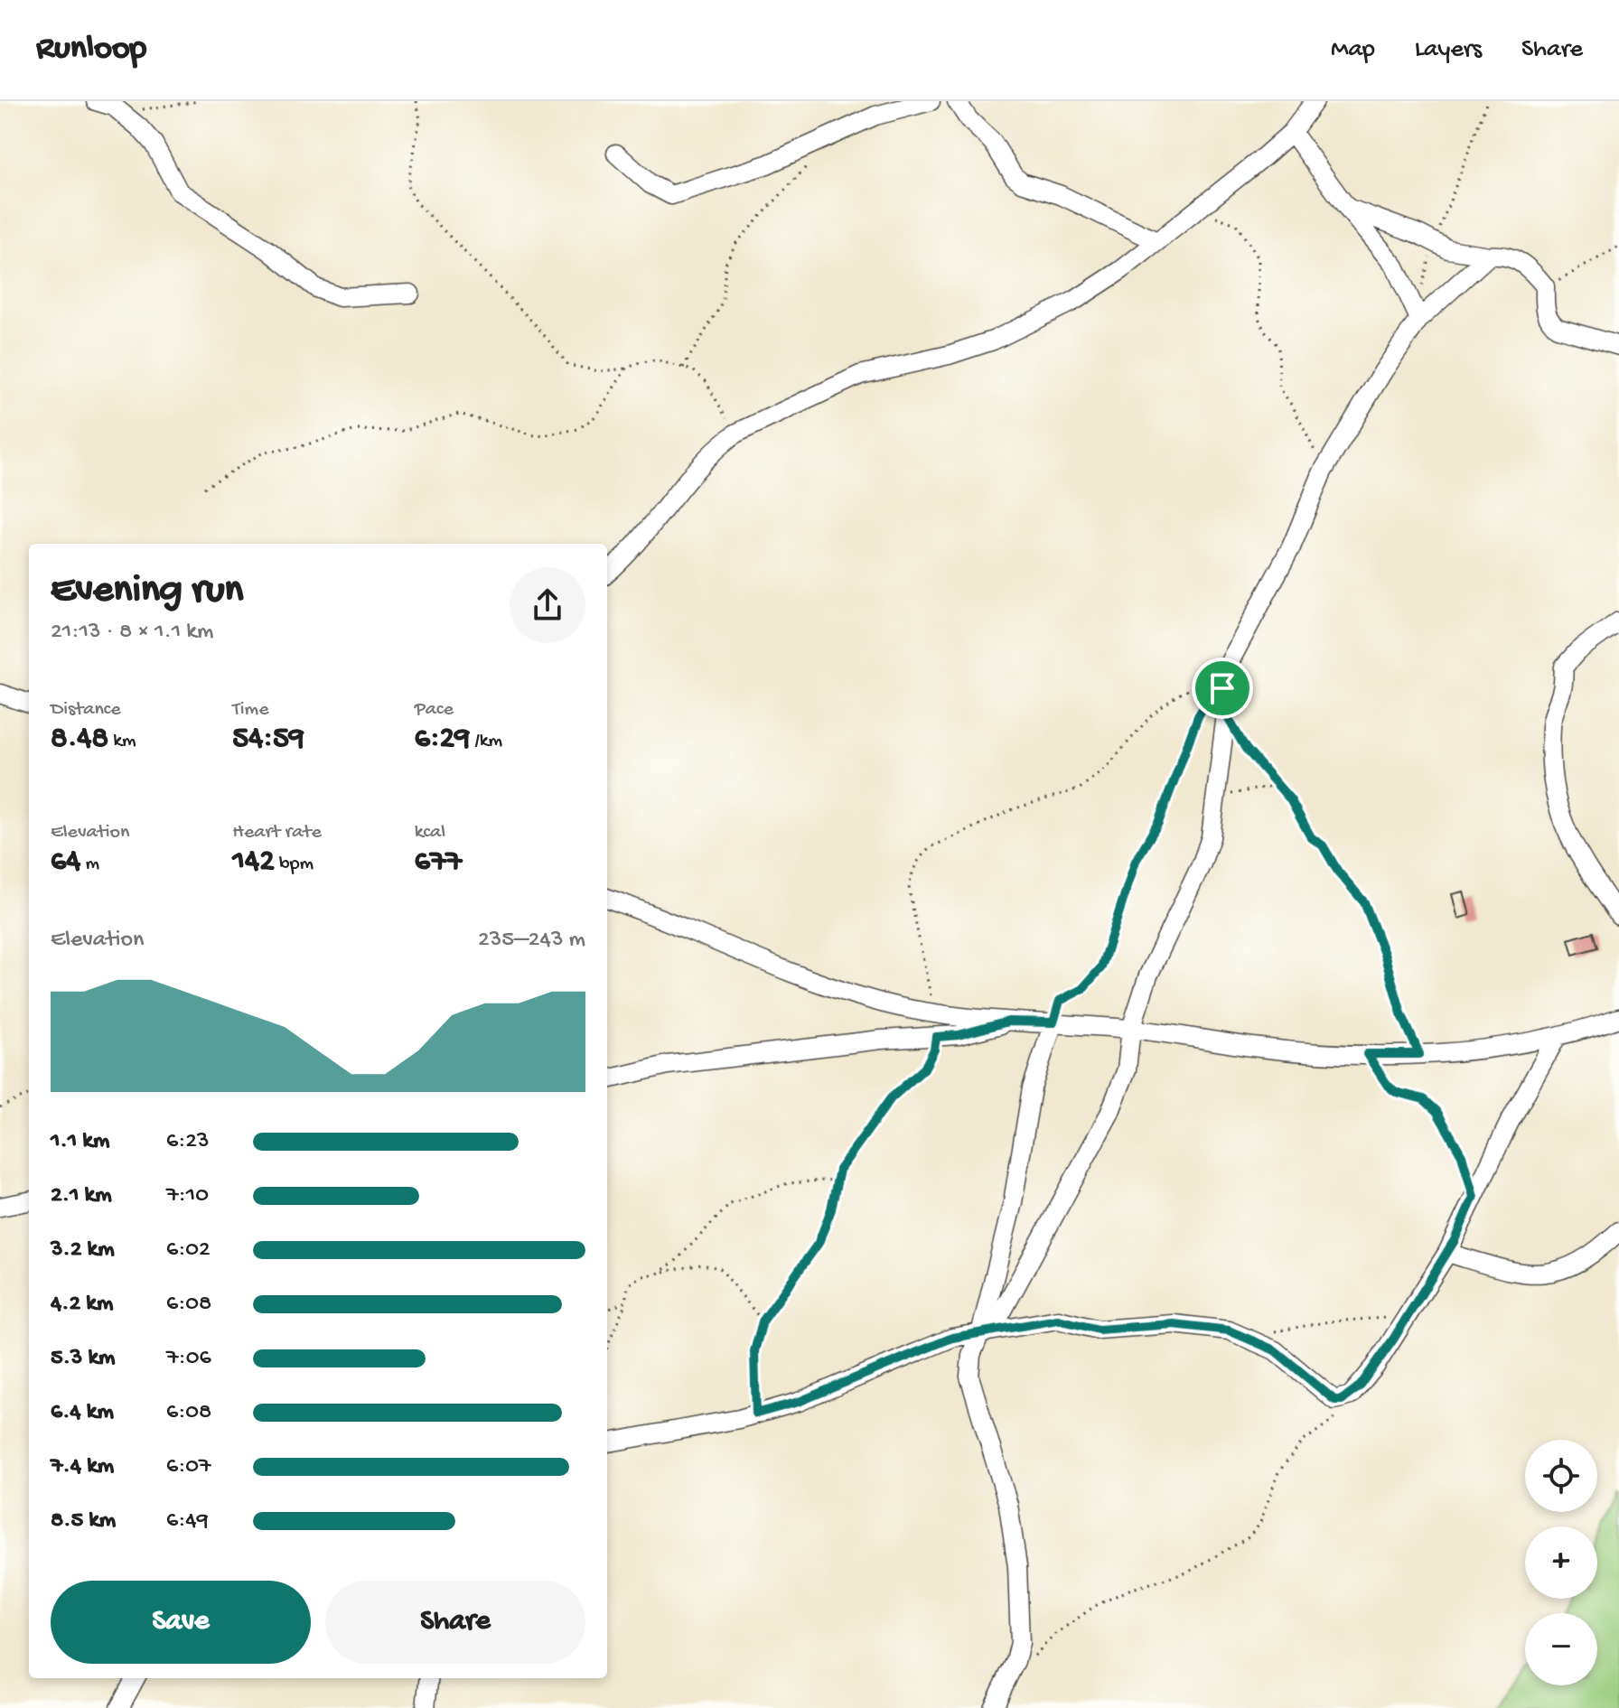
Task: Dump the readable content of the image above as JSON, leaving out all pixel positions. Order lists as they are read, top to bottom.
{
  "page": {
    "header": "Runloop",
    "nav": ["Map", "Layers", "Share"],
    "heading": ["Evening run", "21:13 · 8 × 1.1 km"],
    "stats": [
      ["Distance", "8.48 km"],
      ["Time", "54:59"],
      ["Pace", "6:29 /km"],
      ["Elevation", "64 m"],
      ["Heart rate", "142 bpm"],
      ["kcal", "677"]
    ],
    "chart": ["Elevation", "235–243 m"],
    "list": [
      {
        "name": "1.1 km",
        "note": "6:23"
      },
      {
        "name": "2.1 km",
        "note": "7:10"
      },
      {
        "name": "3.2 km",
        "note": "6:02"
      },
      {
        "name": "4.2 km",
        "note": "6:08"
      },
      {
        "name": "5.3 km",
        "note": "7:06"
      },
      {
        "name": "6.4 km",
        "note": "6:08"
      },
      {
        "name": "7.4 km",
        "note": "6:07"
      },
      {
        "name": "8.5 km",
        "note": "6:49"
      }
    ],
    "map_buttons": ["+", "−"],
    "buttons": ["Save", "Share"]
  }
}
